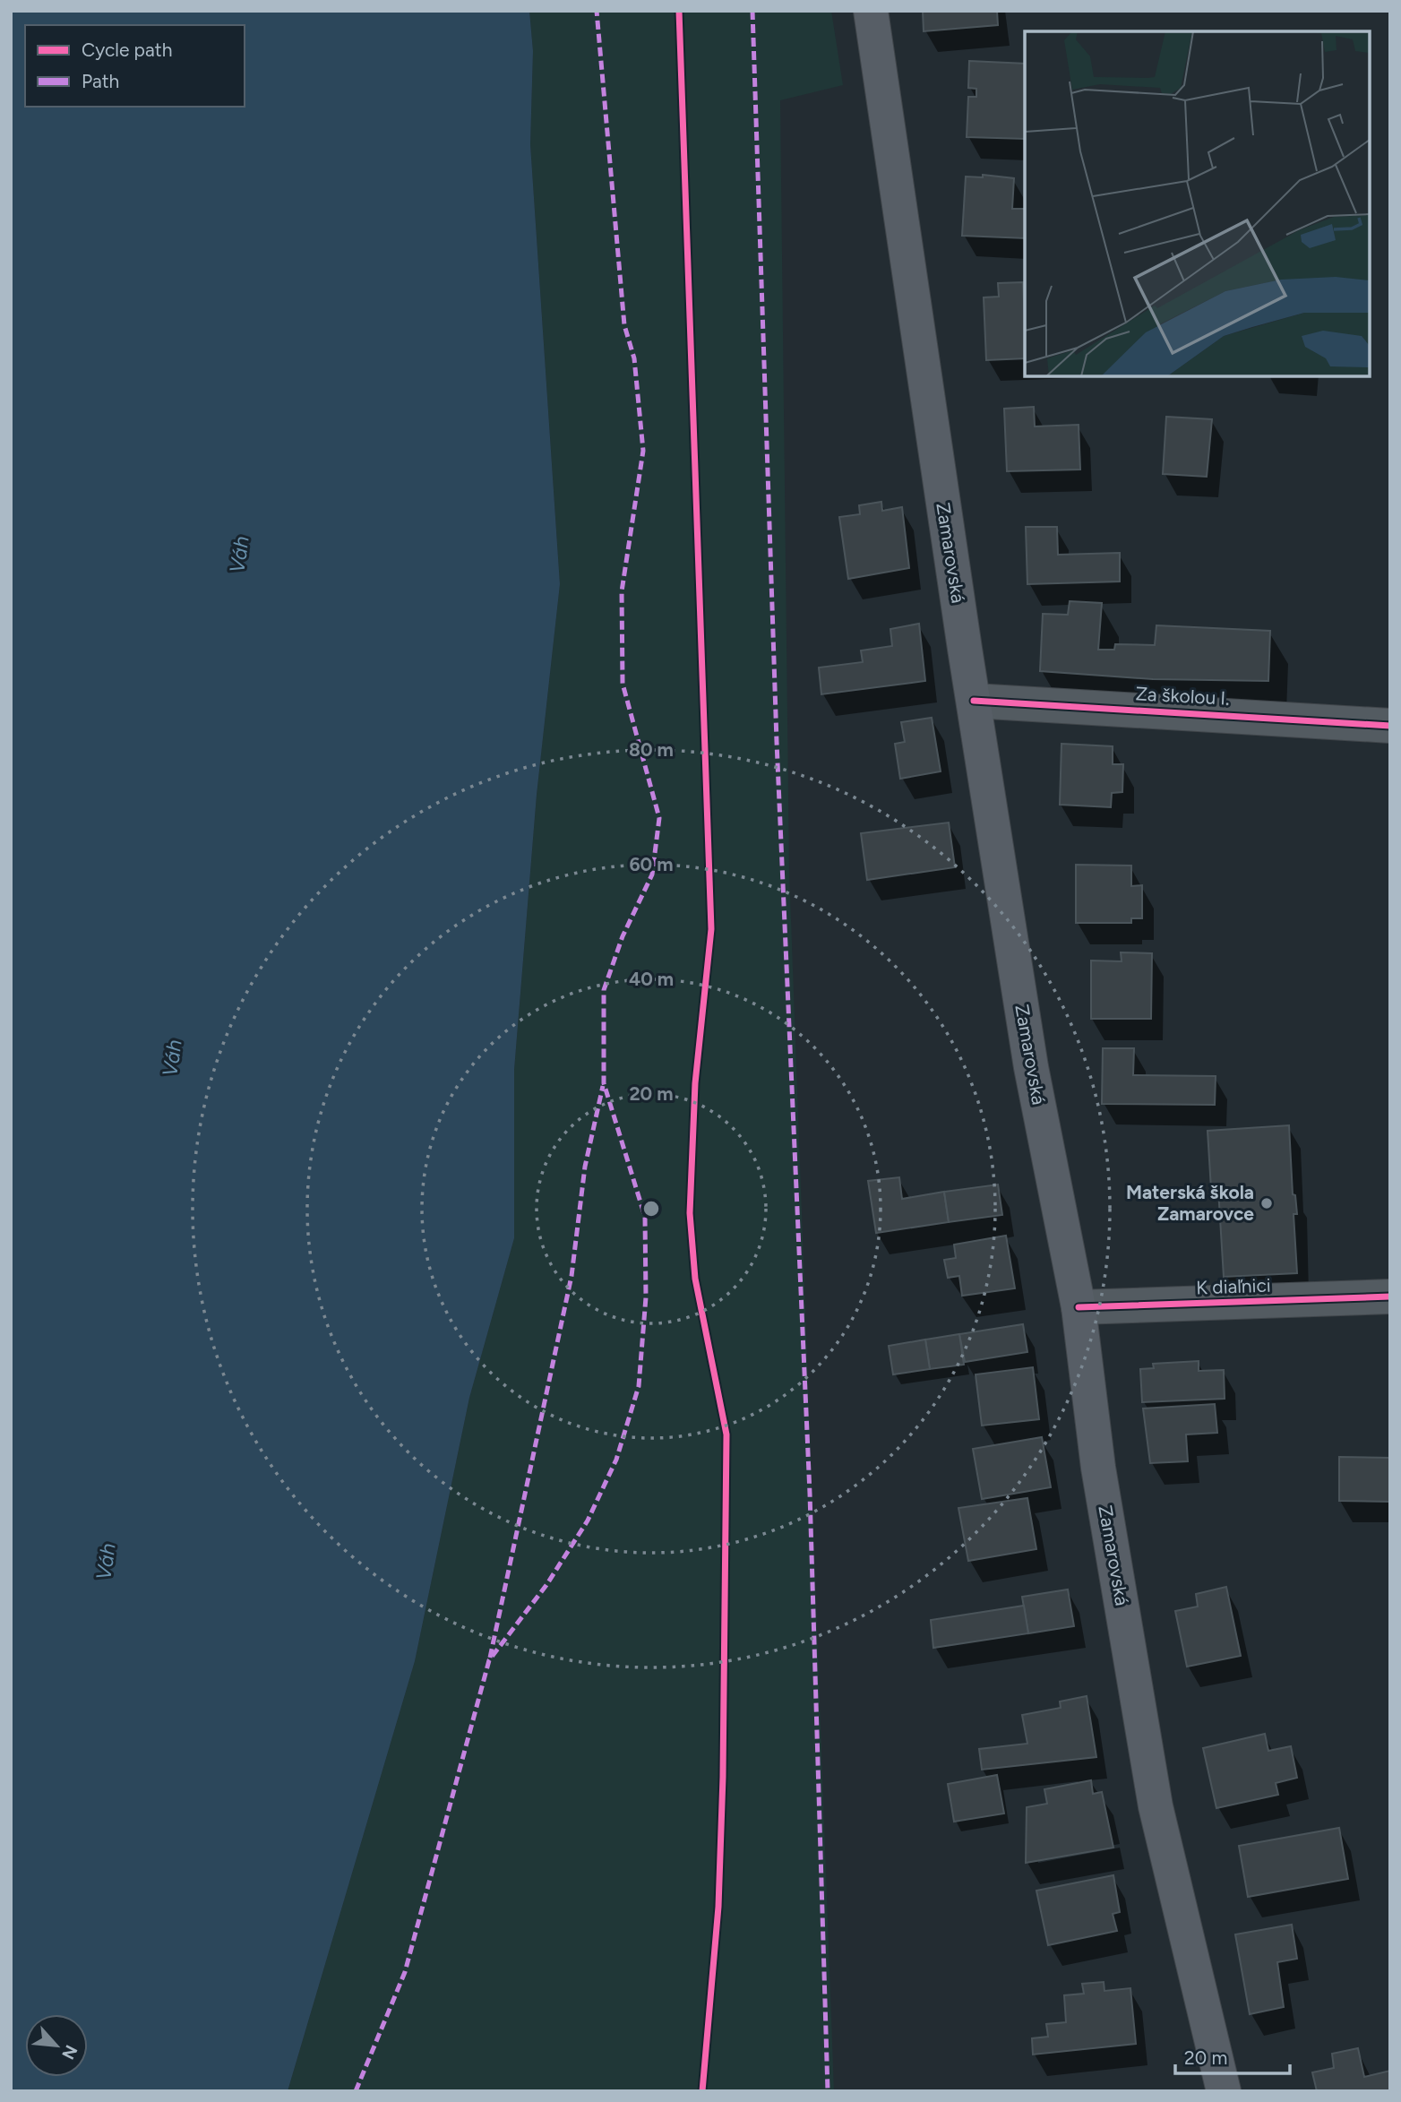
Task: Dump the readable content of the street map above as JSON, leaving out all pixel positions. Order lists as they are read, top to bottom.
{
  "streets": {
    "main road": ["Zamarovská"],
    "street": ["Za školou I.", "K diaľnici"]
  },
  "crossings": [
    ["Zamarovská", "Za školou I."],
    ["Zamarovská", "K diaľnici"]
  ],
  "water": ["Váh"],
  "places": ["Materská škola Zamarovce"],
  "legend": ["Cycle path", "Path"],
  "scale_bar": "20 m",
  "north": "bottom right",
  "rings": [
    "80 m",
    "60 m",
    "40 m",
    "20 m"
  ]
}
